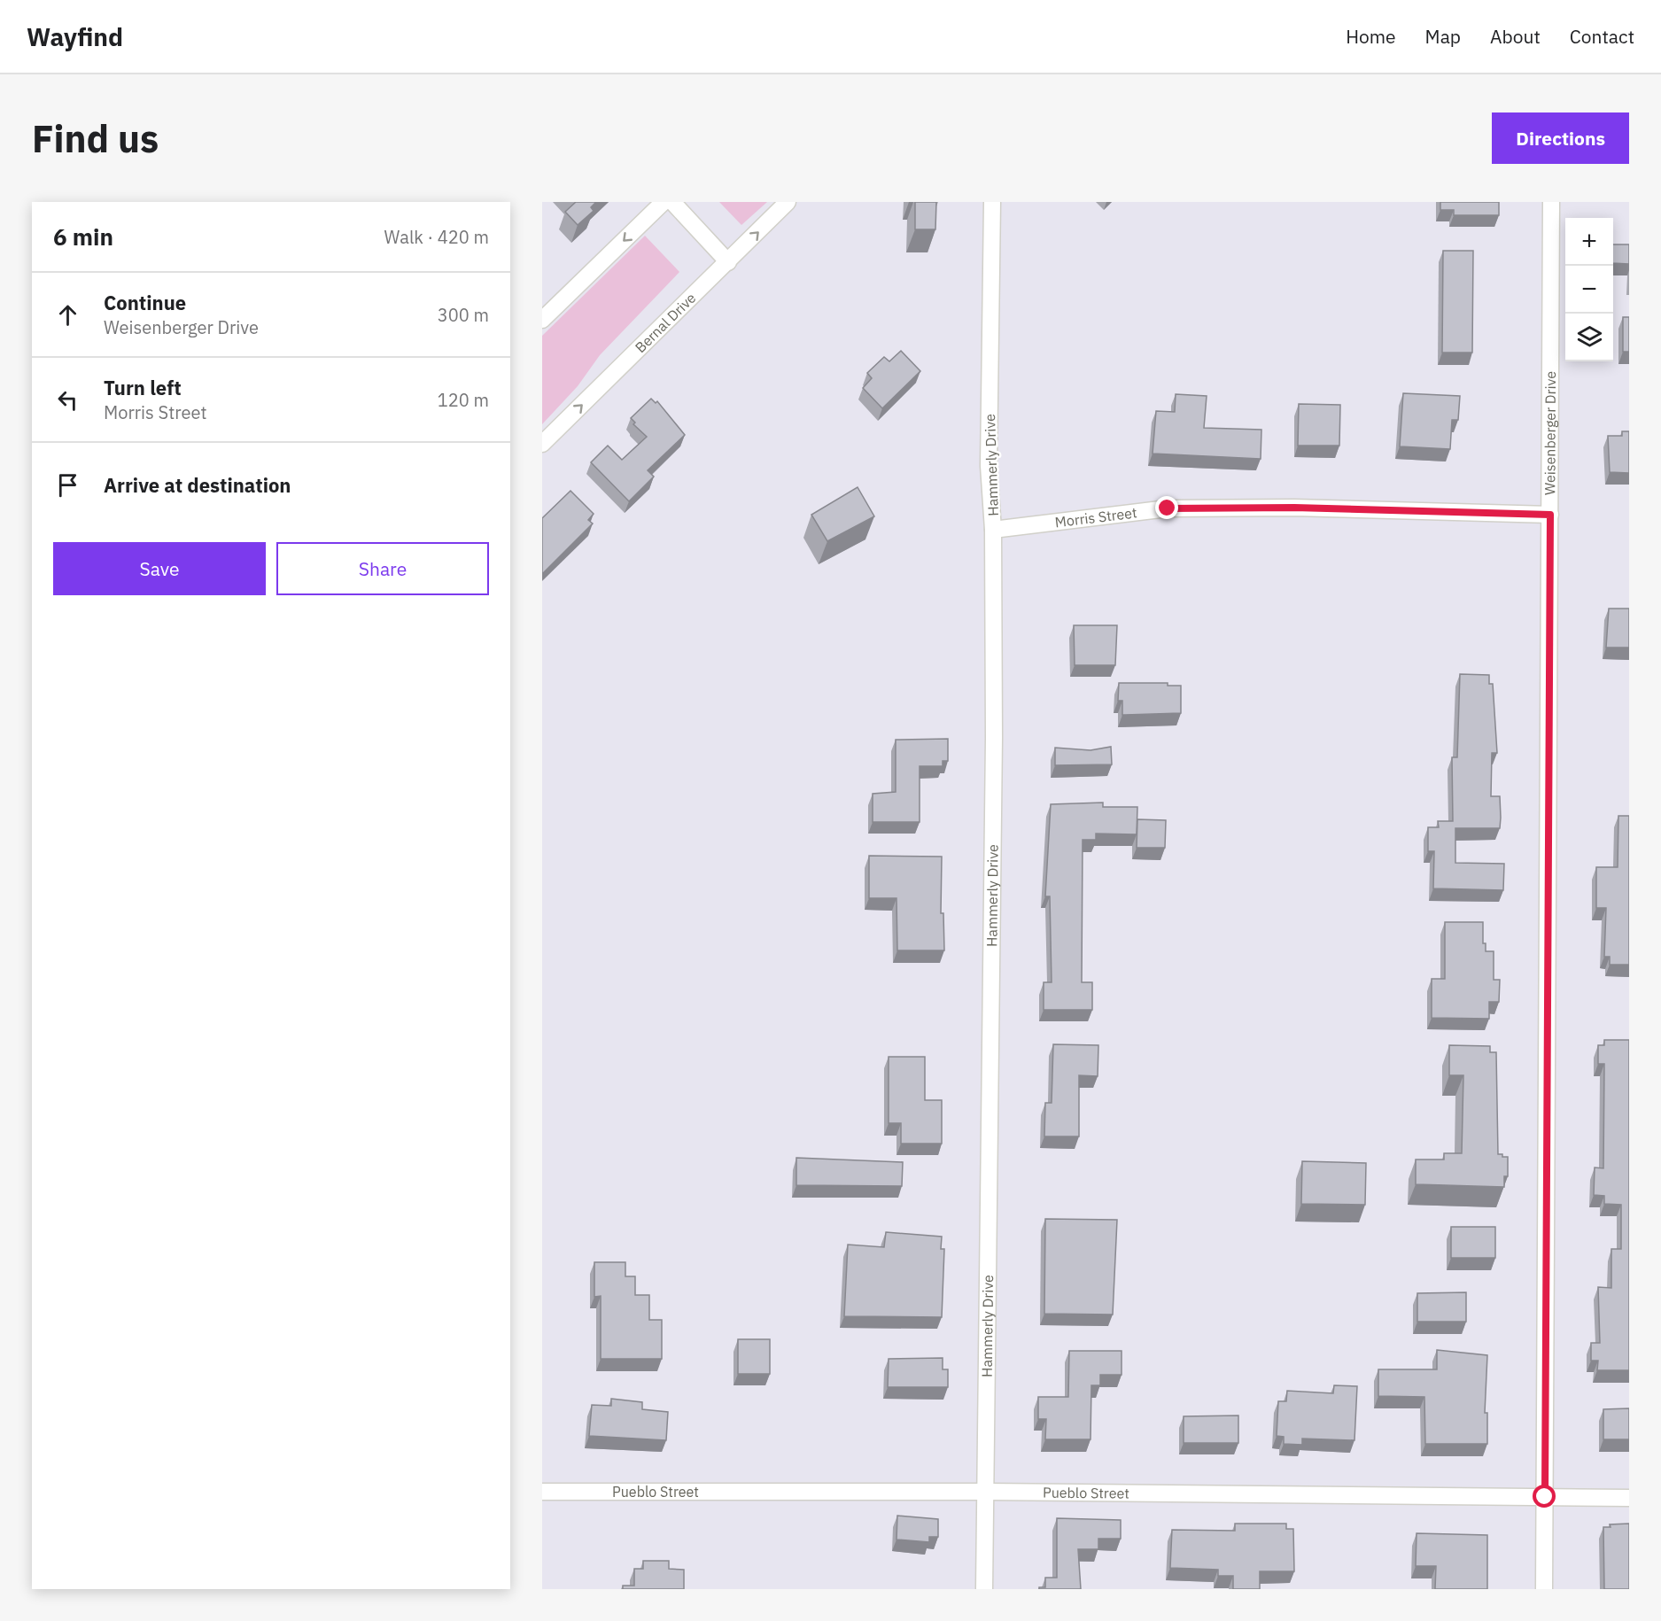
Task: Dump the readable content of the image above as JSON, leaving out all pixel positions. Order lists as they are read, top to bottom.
{
  "streets": {
    "street": [
      "Bernal Drive",
      "Weisenberger Drive",
      "Hammerly Drive",
      "Morris Street",
      "Pueblo Street"
    ]
  },
  "crossings": [
    ["Weisenberger Drive", "Morris Street"],
    ["Weisenberger Drive", "Pueblo Street"],
    ["Hammerly Drive", "Morris Street"],
    ["Hammerly Drive", "Pueblo Street"]
  ],
  "page": {
    "header": "Wayfind",
    "nav": [
      "Home",
      "Map",
      "About",
      "Contact"
    ],
    "buttons": [
      "Directions",
      ["Save", "Share"]
    ],
    "title": "Find us",
    "heading": ["6 min", "Walk · 420 m"],
    "map_buttons": ["+", "−"],
    "list": [
      ["Continue", "Weisenberger Drive", "300 m"],
      ["Turn left", "Morris Street", "120 m"],
      "Arrive at destination"
    ]
  }
}
